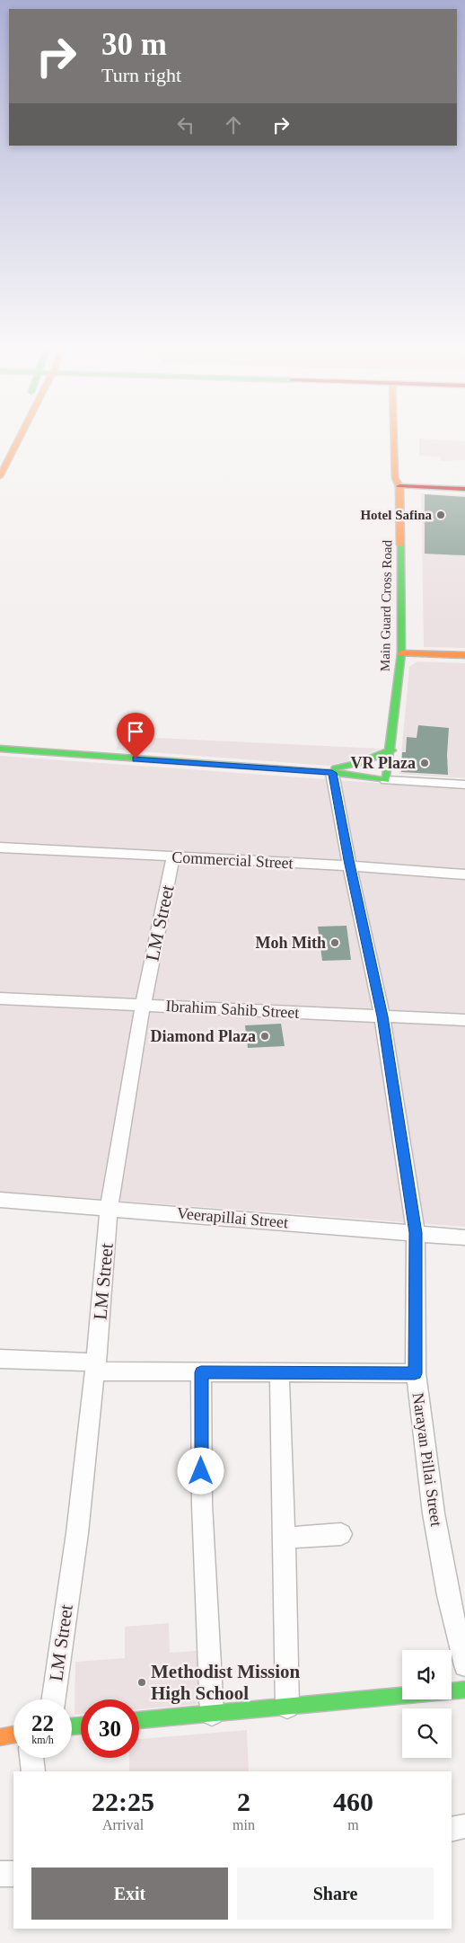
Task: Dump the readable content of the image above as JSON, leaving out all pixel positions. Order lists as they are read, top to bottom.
{
  "streets": {
    "street": [
      "Main Guard Cross Road",
      "Commercial Street",
      "LM Street",
      "Ibrahim Sahib Street",
      "Veerapillai Street",
      "Narayan Pillai Street"
    ]
  },
  "crossings": [
    ["Commercial Street", "LM Street"],
    ["Commercial Street", "Narayan Pillai Street"],
    ["LM Street", "Ibrahim Sahib Street"],
    ["LM Street", "Veerapillai Street"],
    ["Ibrahim Sahib Street", "Narayan Pillai Street"],
    ["Veerapillai Street", "Narayan Pillai Street"]
  ],
  "places": [
    "Hotel Safina",
    "VR Plaza",
    "Moh Mith",
    "Diamond Plaza",
    "Methodist Mission High School"
  ],
  "page": {
    "turn": ["30 m", "Turn right"],
    "speed": "22 km/h",
    "limit": "30",
    "eta": [
      "22:25",
      "Arrival",
      "2",
      "min",
      "460",
      "m"
    ],
    "buttons": ["Exit", "Share"]
  }
}
